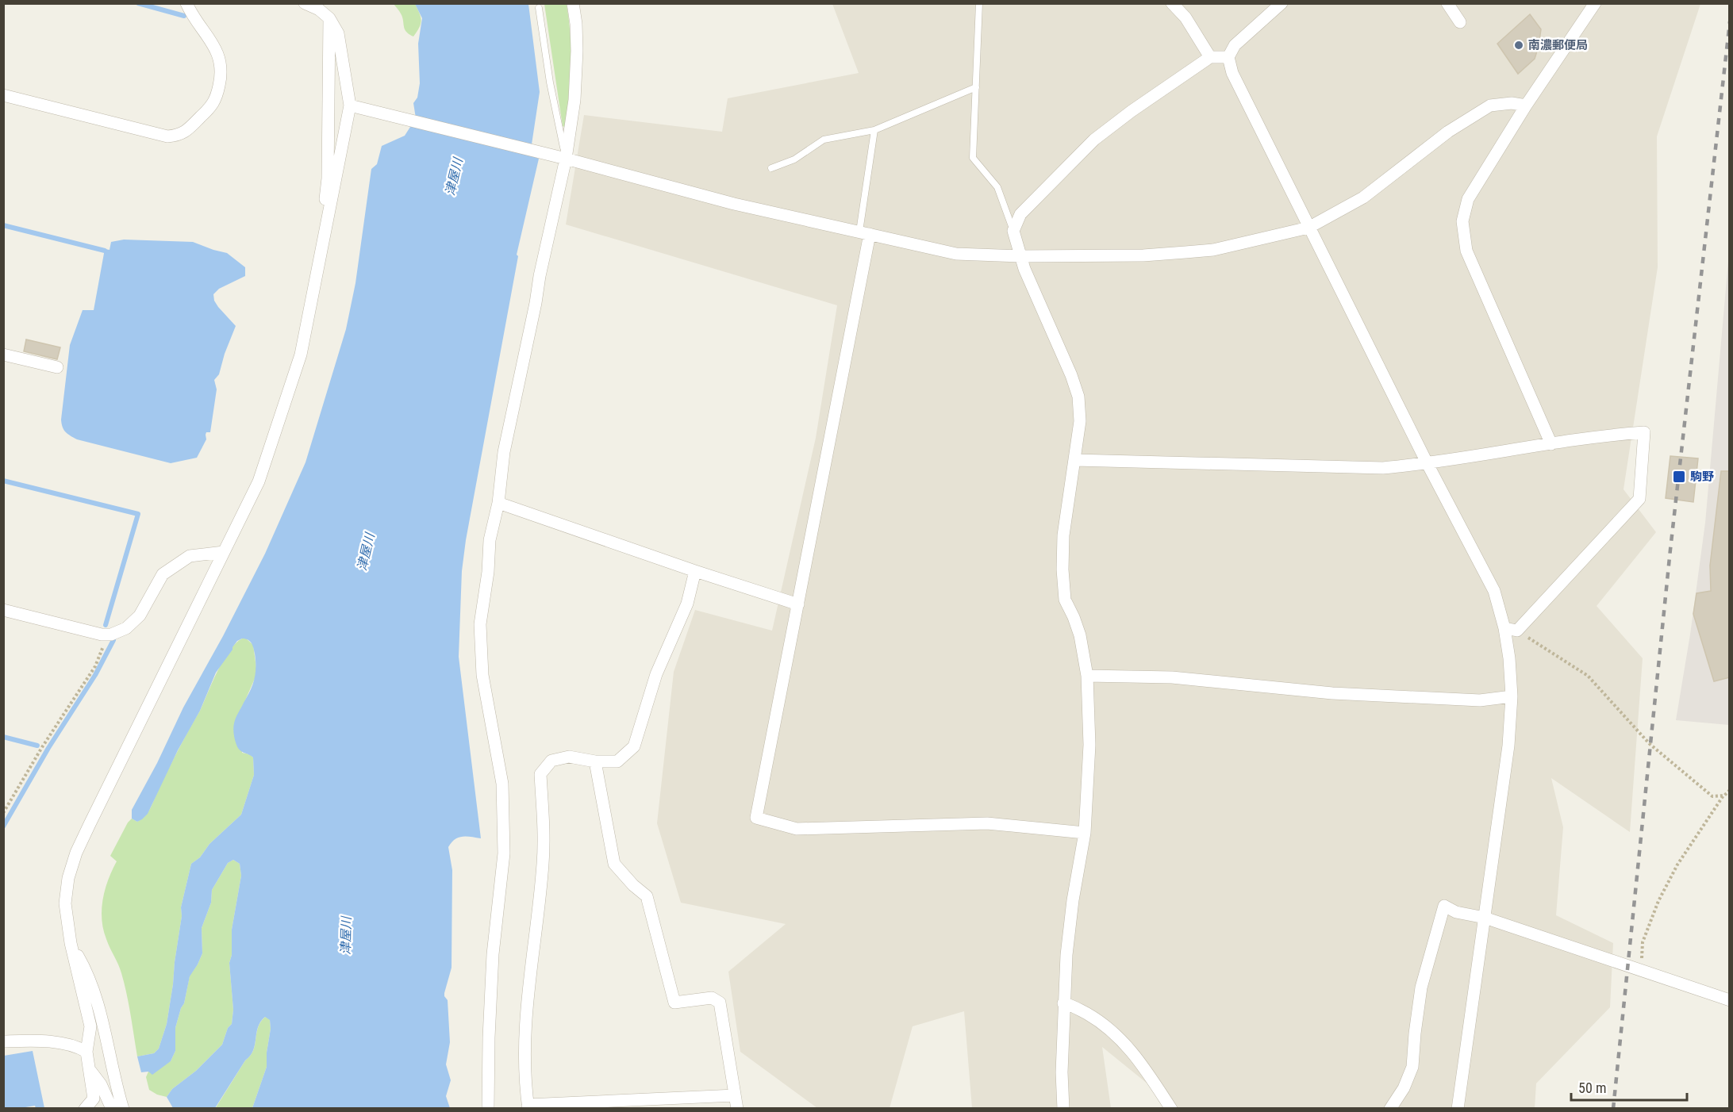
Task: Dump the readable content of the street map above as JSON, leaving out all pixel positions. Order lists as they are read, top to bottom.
{
  "water": ["津屋川"],
  "places": {
    "other": ["南濃郵便局"],
    "transit": ["駒野"]
  },
  "scale_bar": "50 m"
}
